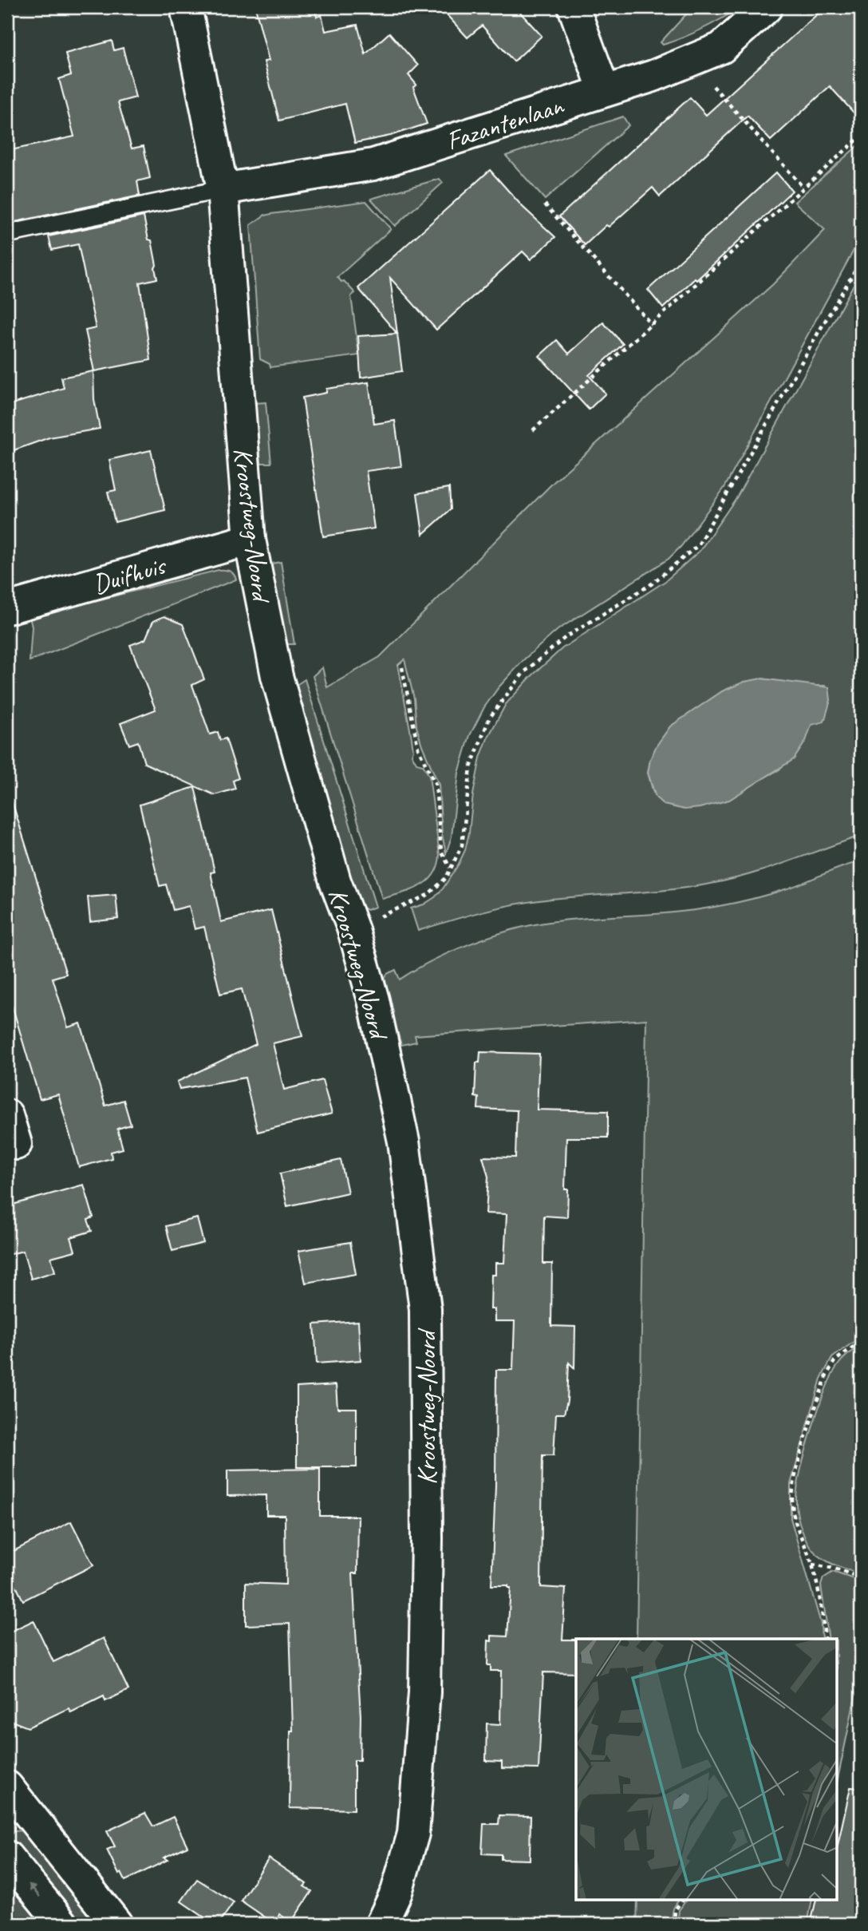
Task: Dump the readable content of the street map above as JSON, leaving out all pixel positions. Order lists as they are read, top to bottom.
{
  "streets": {
    "street": ["Fazantenlaan", "Kroostweg-Noord", "Duifhuis"]
  },
  "crossings": [
    ["Fazantenlaan", "Kroostweg-Noord"],
    ["Kroostweg-Noord", "Duifhuis"]
  ]
}
